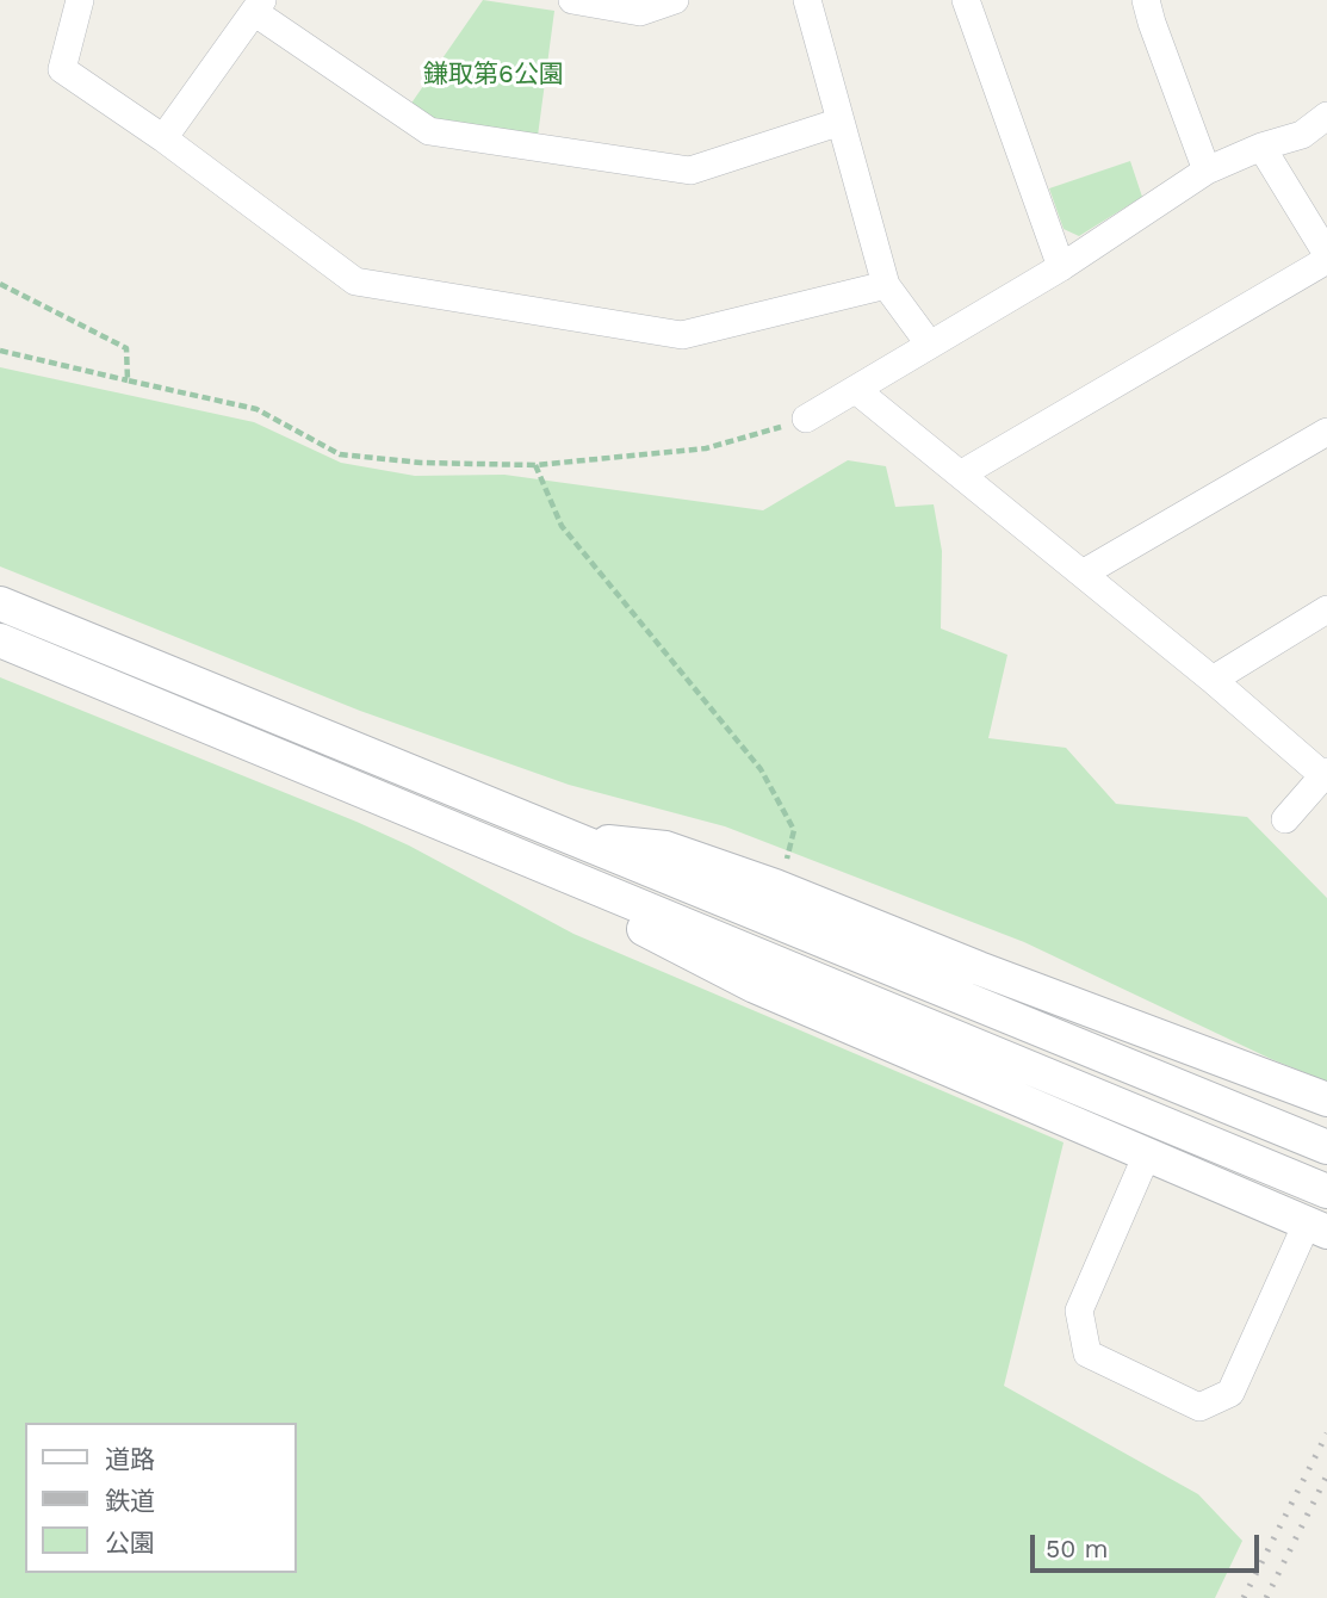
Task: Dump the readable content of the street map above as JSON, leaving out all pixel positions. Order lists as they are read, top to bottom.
{
  "parks": ["鎌取第6公園"],
  "legend": ["道路", "鉄道", "公園"],
  "scale_bar": "50 m"
}
